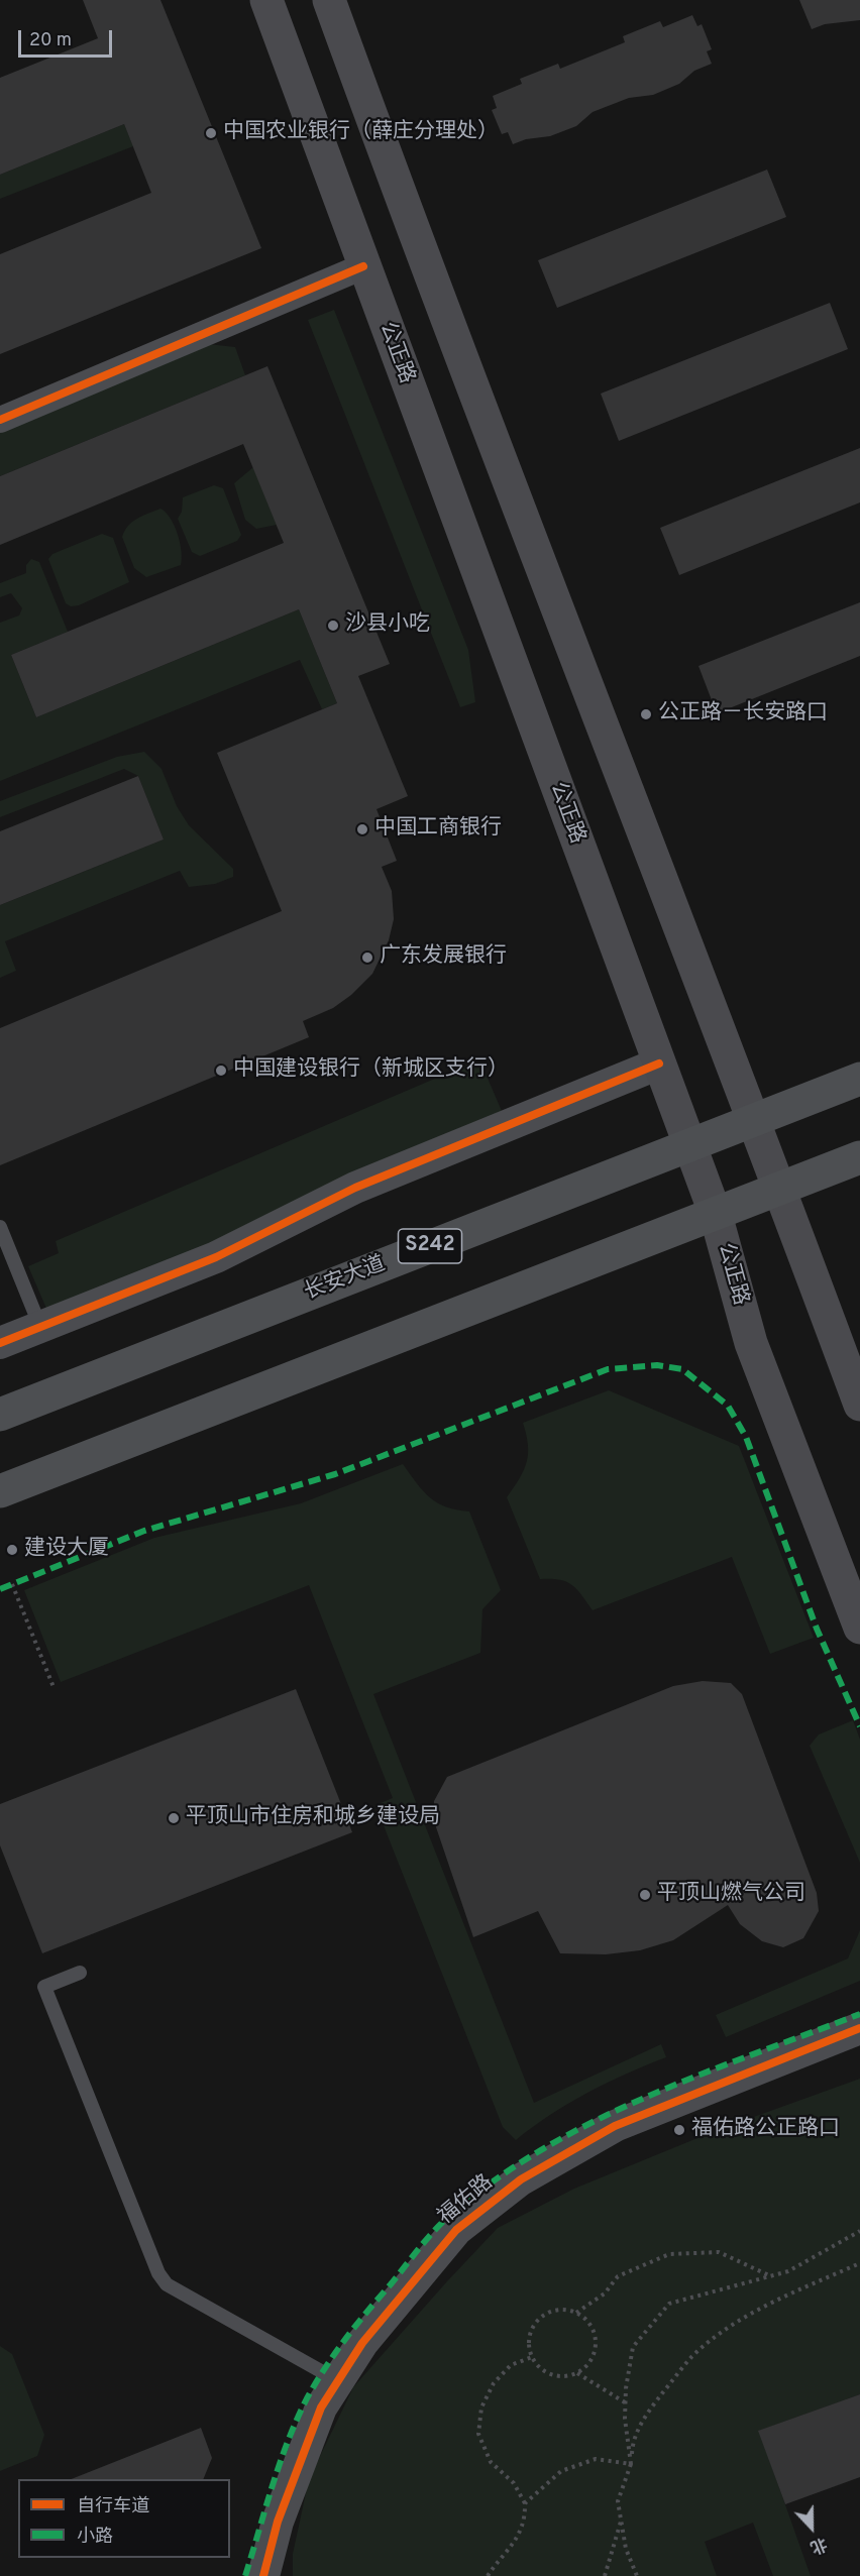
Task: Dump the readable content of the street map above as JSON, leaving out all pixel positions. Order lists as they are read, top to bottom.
{
  "streets": {
    "main road": ["公正路", "S242", "长安大道"],
    "street": ["福佑路"]
  },
  "crossings": [
    ["公正路", "长安大道"]
  ],
  "places": [
    "中国农业银行（薛庄分理处）",
    "沙县小吃",
    "公正路－长安路口",
    "中国工商银行",
    "广东发展银行",
    "中国建设银行（新城区支行）",
    "建设大厦",
    "平顶山市住房和城乡建设局",
    "平顶山燃气公司",
    "福佑路公正路口"
  ],
  "legend": ["自行车道", "小路"],
  "scale_bar": "20 m",
  "north": "bottom"
}
